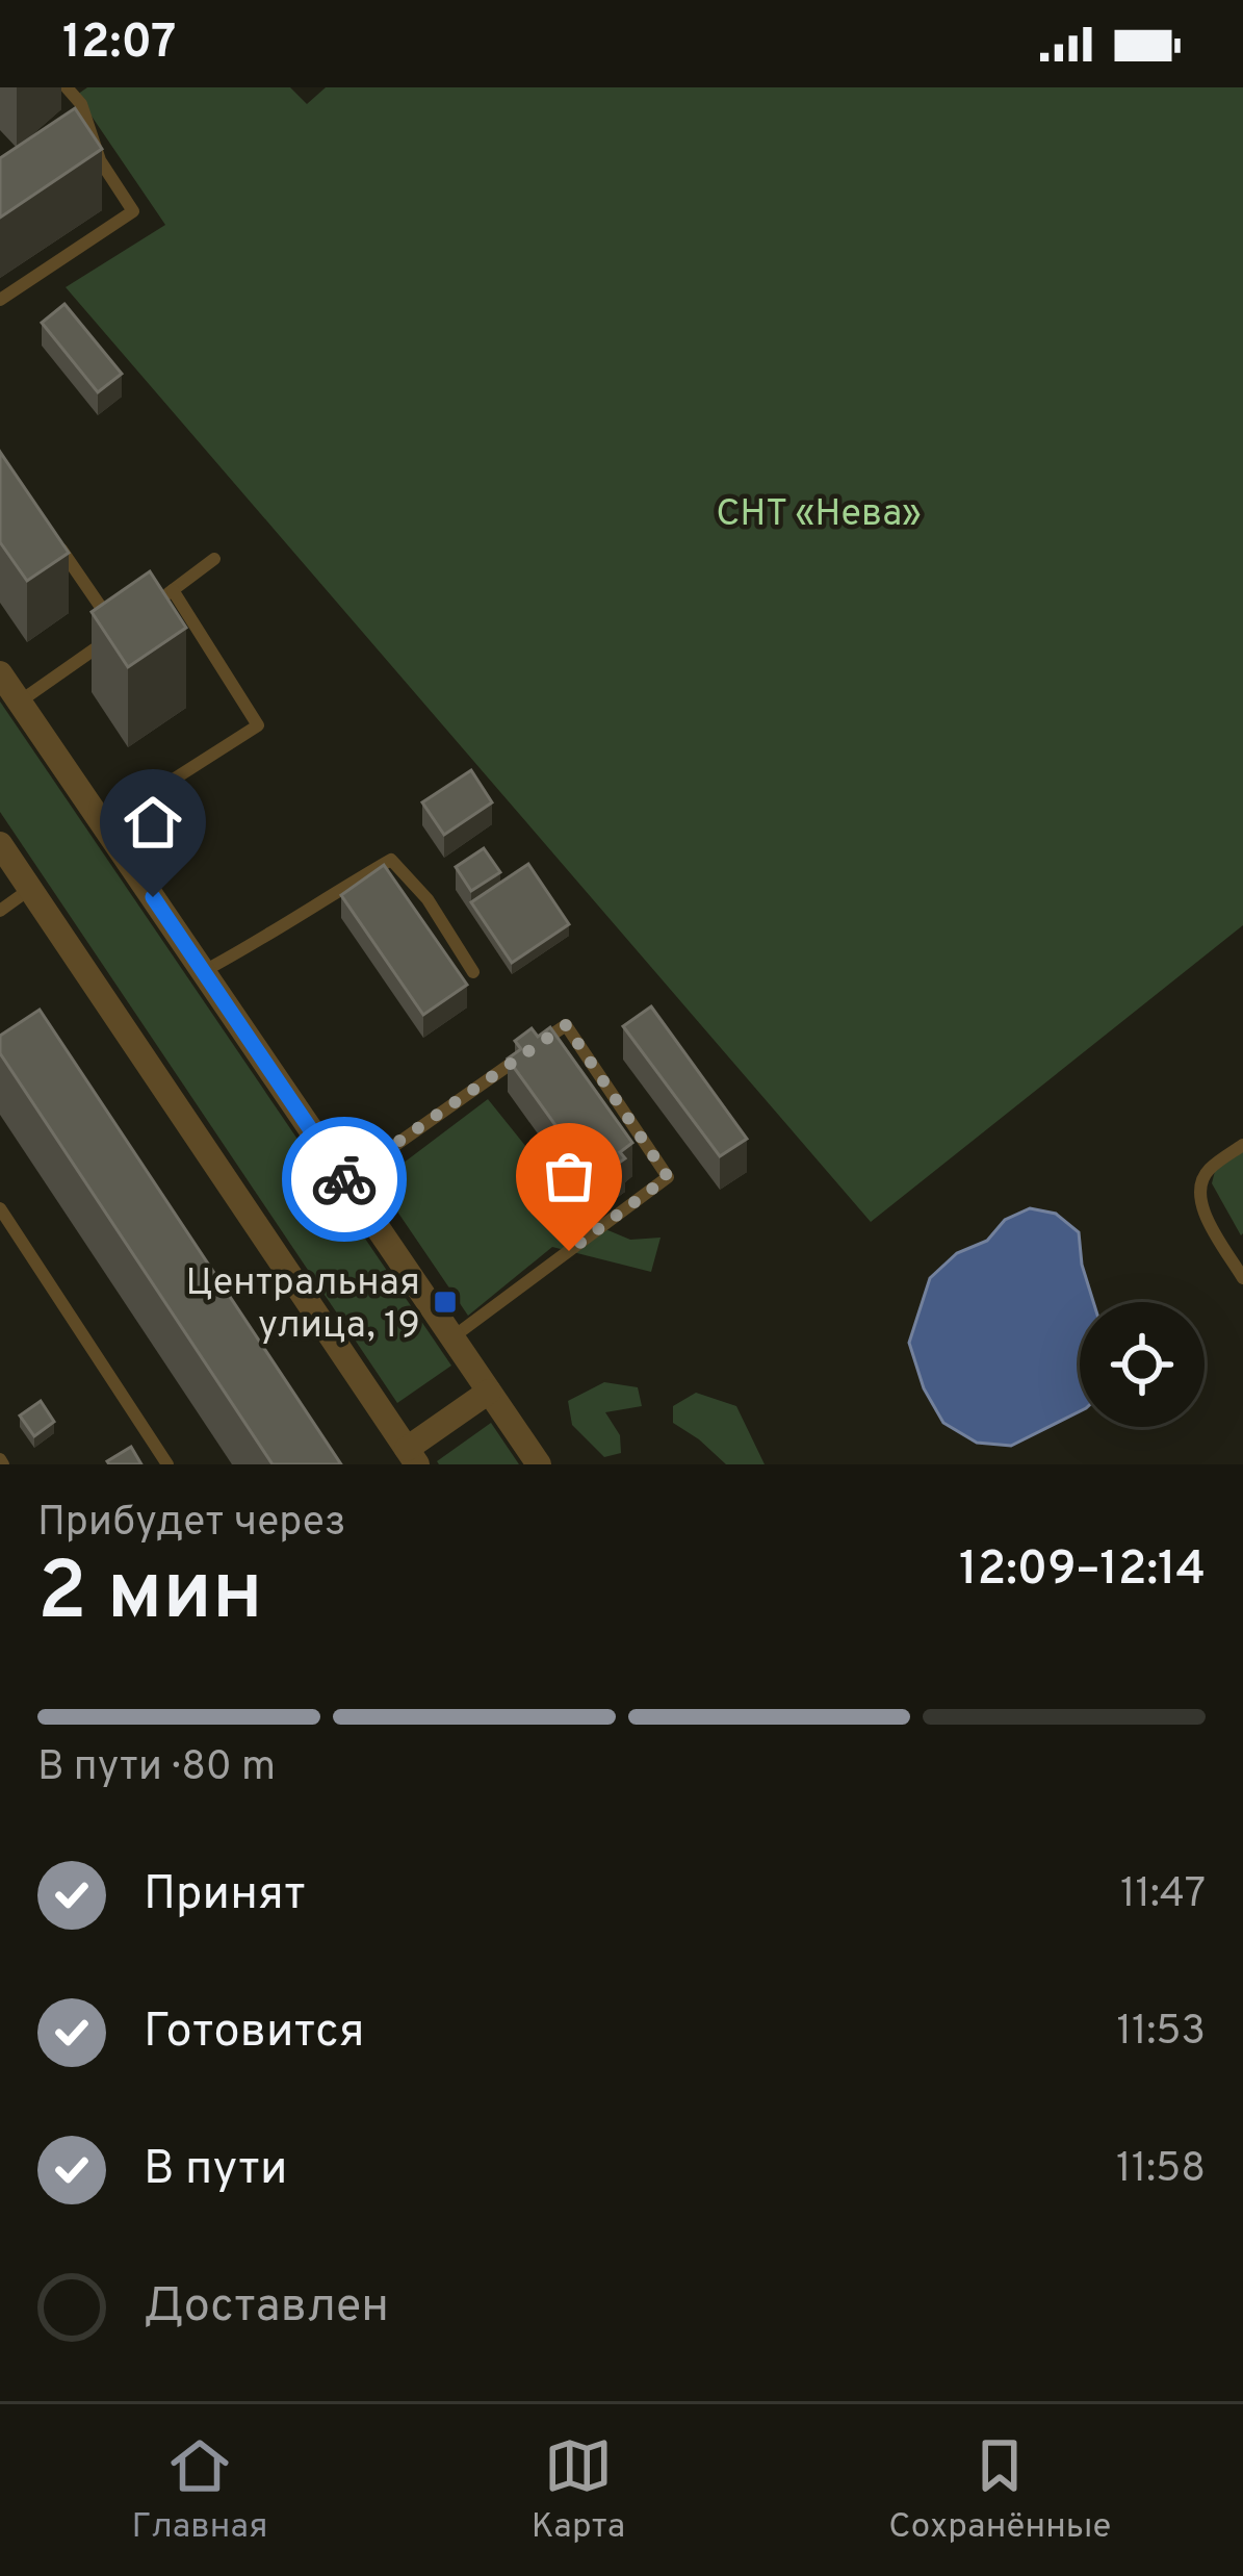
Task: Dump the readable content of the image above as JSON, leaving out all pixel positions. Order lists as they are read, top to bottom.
{
  "parks": ["СНТ «Нева»"],
  "places": {
    "transit": ["Центральная улица, 19"]
  },
  "page": {
    "status": "12:07",
    "heading": ["2 мин", "Прибудет через", "12:09–12:14"],
    "bar": "В пути · 80 m",
    "list": [
      ["Принят", "11:47"],
      ["Готовится", "11:53"],
      ["В пути", "11:58"],
      "Доставлен"
    ],
    "tabs": ["Главная", "Карта", "Сохранённые"]
  }
}
